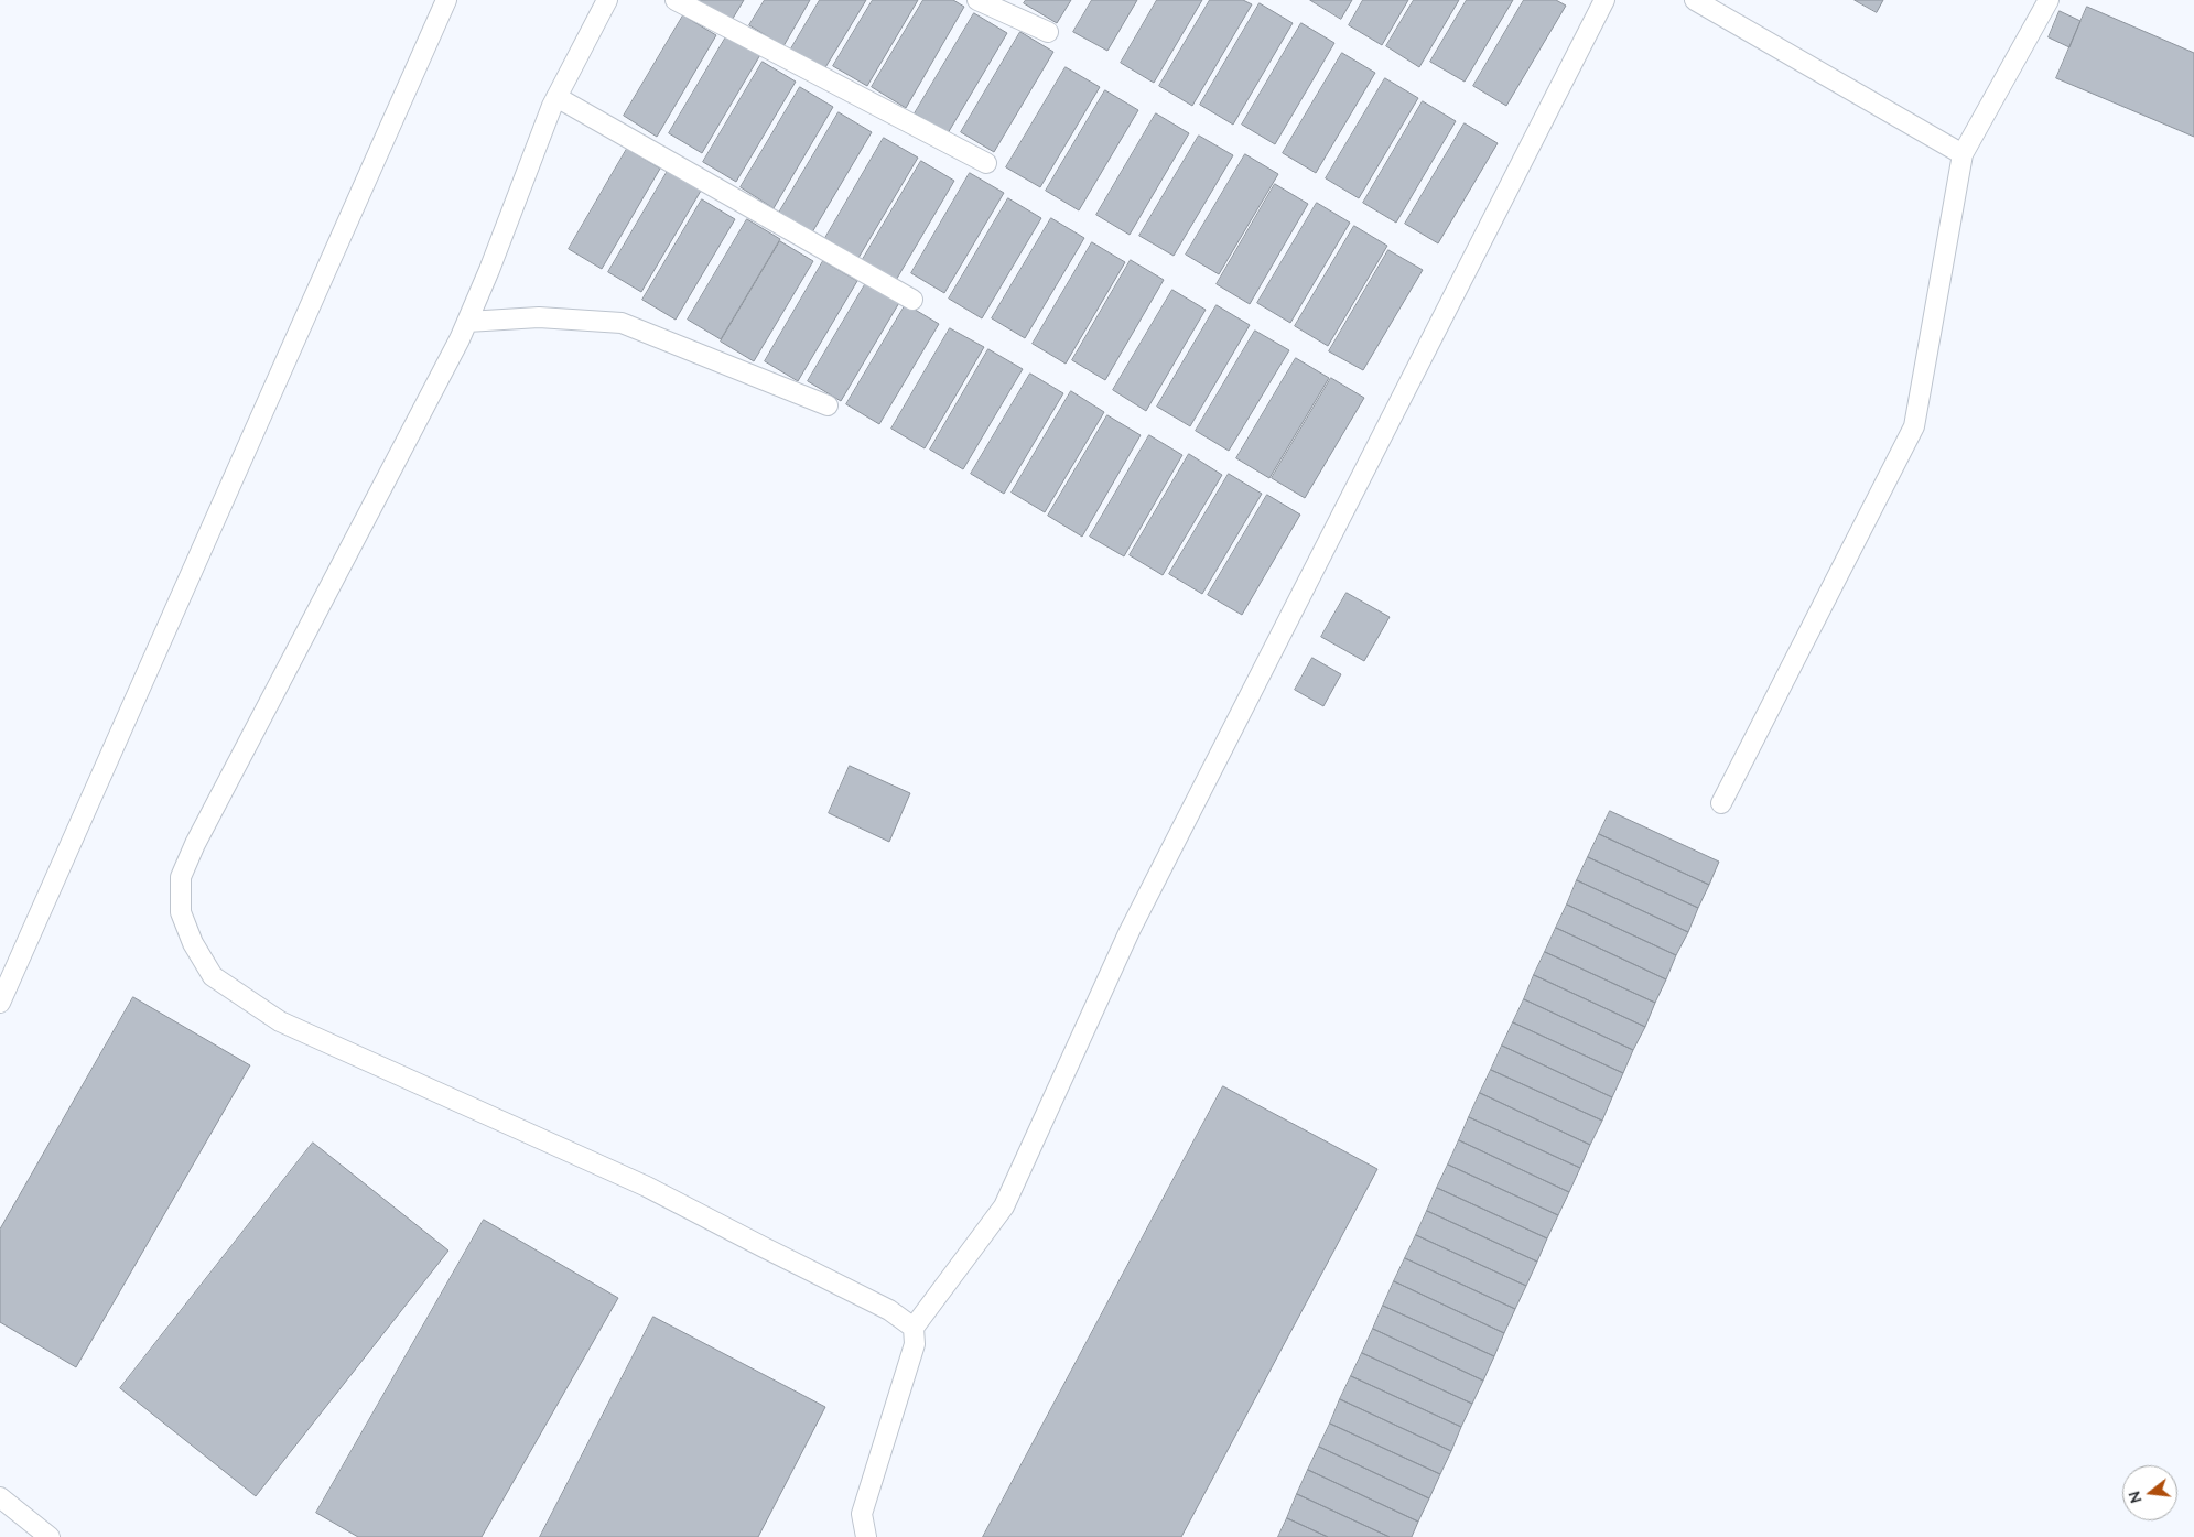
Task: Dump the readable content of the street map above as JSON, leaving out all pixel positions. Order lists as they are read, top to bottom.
{
  "north": "left"
}
